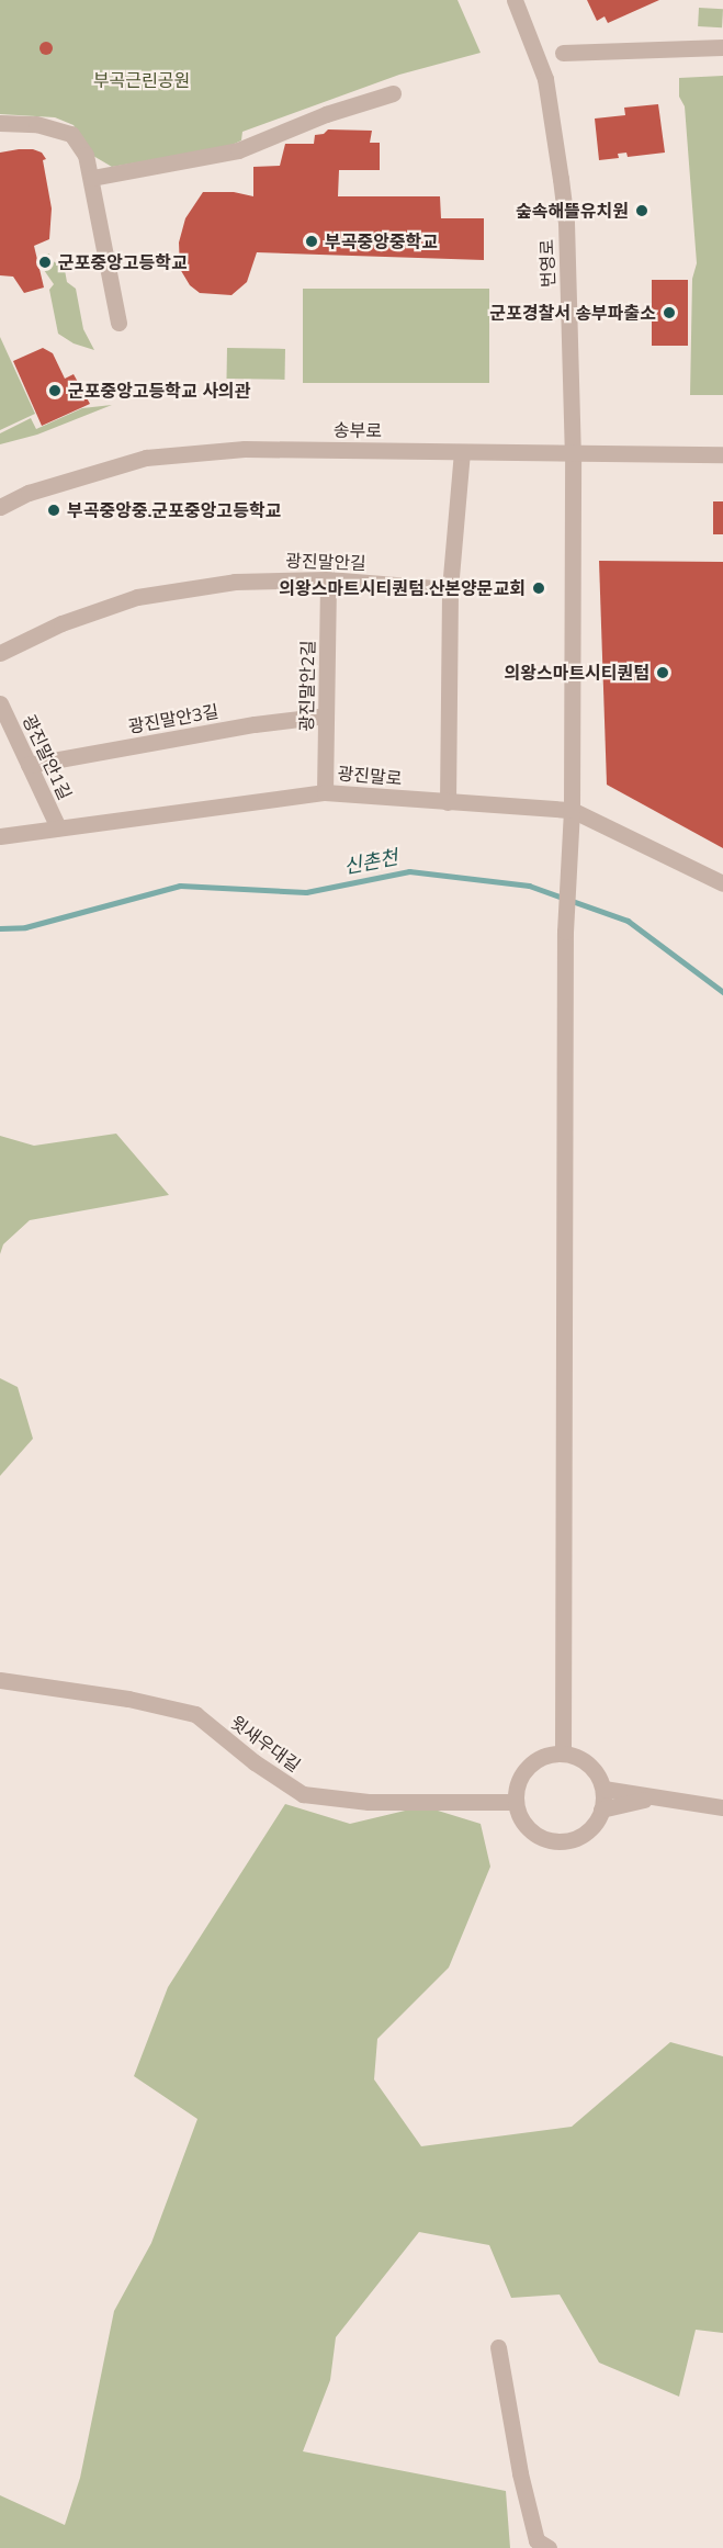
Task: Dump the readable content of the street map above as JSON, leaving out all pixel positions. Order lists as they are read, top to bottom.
{
  "streets": {
    "street": [
      "번영로",
      "송부로",
      "광진말안길",
      "광진말안2길",
      "광진말안3길",
      "광진말안1길",
      "광진말로",
      "윗새우대길"
    ]
  },
  "crossings": [
    ["번영로", "송부로"],
    ["번영로", "광진말로"],
    ["번영로", "윗새우대길"],
    ["광진말안길", "광진말안2길"],
    ["광진말안2길", "광진말안3길"],
    ["광진말안2길", "광진말로"],
    ["광진말안3길", "광진말안1길"],
    ["광진말안1길", "광진말로"]
  ],
  "water": ["신촌천"],
  "parks": ["부곡근린공원"],
  "places": [
    "숲속해뜰유치원",
    "부곡중앙중학교",
    "군포중앙고등학교",
    "군포경찰서 송부파출소",
    "군포중앙고등학교 사의관",
    "부곡중앙중.군포중앙고등학교",
    "의왕스마트시티퀀텀.산본양문교회",
    "의왕스마트시티퀀텀"
  ]
}
